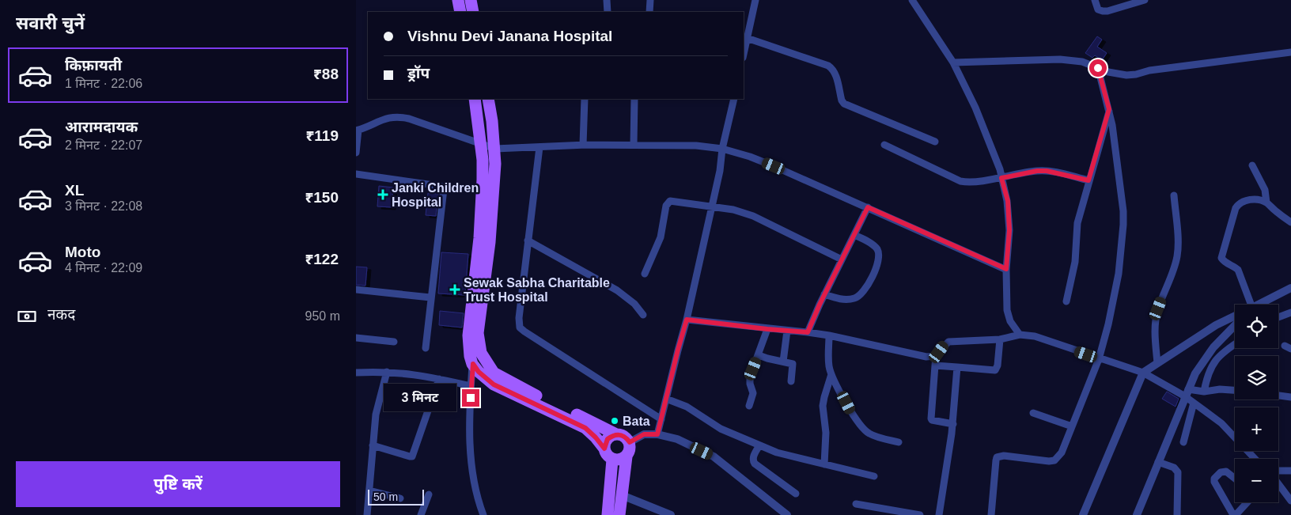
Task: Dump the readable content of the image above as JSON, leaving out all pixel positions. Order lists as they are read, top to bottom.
{
  "places": {
    "health": ["Janki Children Hospital", "Sewak Sabha Charitable Trust Hospital"],
    "other": ["Bata"]
  },
  "scale_bar": "50 m",
  "page": {
    "heading": "सवारी चुनें",
    "banner": ["Vishnu Devi Janana Hospital", "ड्रॉप"],
    "list": [
      {
        "name": "किफ़ायती",
        "note": "1 मिनट · 22:06",
        "value": "₹88"
      },
      {
        "name": "आरामदायक",
        "note": "2 मिनट · 22:07",
        "value": "₹119"
      },
      {
        "name": "XL",
        "note": "3 मिनट · 22:08",
        "value": "₹150"
      },
      {
        "name": "Moto",
        "note": "4 मिनट · 22:09",
        "value": "₹122"
      }
    ],
    "pay": ["नकद", "950 m"],
    "map_buttons": ["+", "−"],
    "bubble": "3 मिनट",
    "buttons": "पुष्टि करें",
    "scale": "50 m"
  }
}
